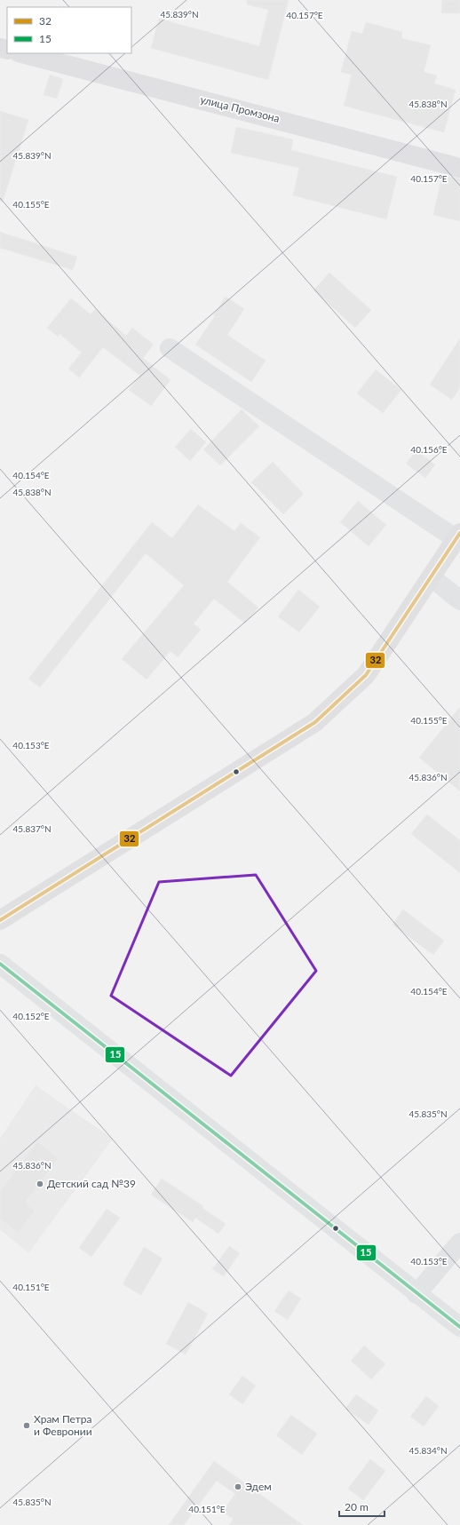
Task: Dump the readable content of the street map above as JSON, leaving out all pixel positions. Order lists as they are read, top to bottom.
{
  "streets": {
    "main road": ["улица Промзона"]
  },
  "places": ["Детский сад №39", "Храм Петра и Февронии", "Эдем"],
  "lines": ["transit line 32", "transit line 15"],
  "legend": ["32", "15"],
  "scale_bar": "20 m",
  "coordinates": [
    "45.839°N",
    "40.157°E",
    "45.838°N",
    "40.155°E",
    "40.156°E",
    "40.154°E",
    "40.153°E",
    "45.836°N",
    "45.837°N",
    "40.152°E",
    "45.835°N",
    "40.151°E",
    "45.834°N"
  ]
}
